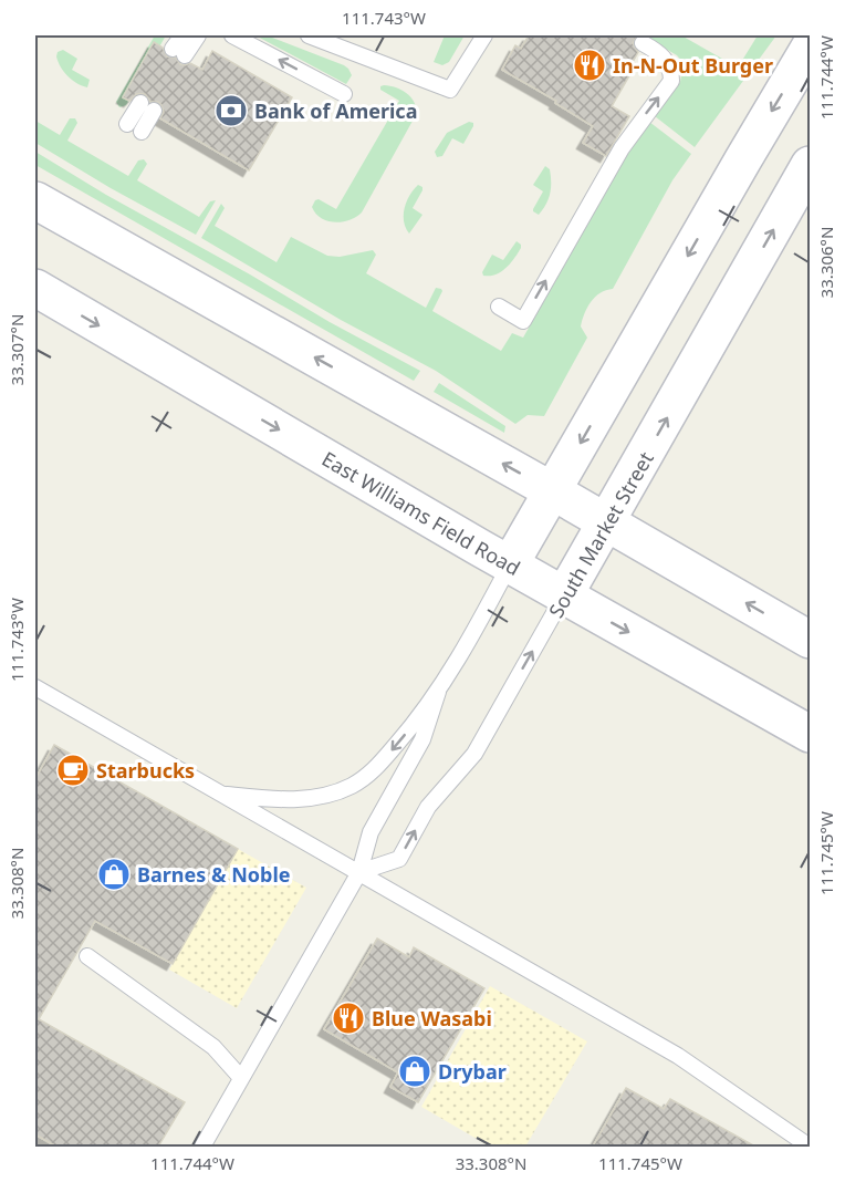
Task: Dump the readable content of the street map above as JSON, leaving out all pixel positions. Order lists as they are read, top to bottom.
{
  "streets": {
    "main road": ["East Williams Field Road", "South Market Street"]
  },
  "crossings": [
    ["East Williams Field Road", "South Market Street"]
  ],
  "places": {
    "restaurant": ["In-N-Out Burger", "Blue Wasabi"],
    "bank": ["Bank of America"],
    "cafe": ["Starbucks"],
    "shop": ["Barnes & Noble", "Drybar"]
  },
  "coordinates": [
    "111.743°W",
    "111.744°W",
    "33.306°N",
    "33.307°N",
    "111.745°W",
    "33.308°N"
  ]
}
